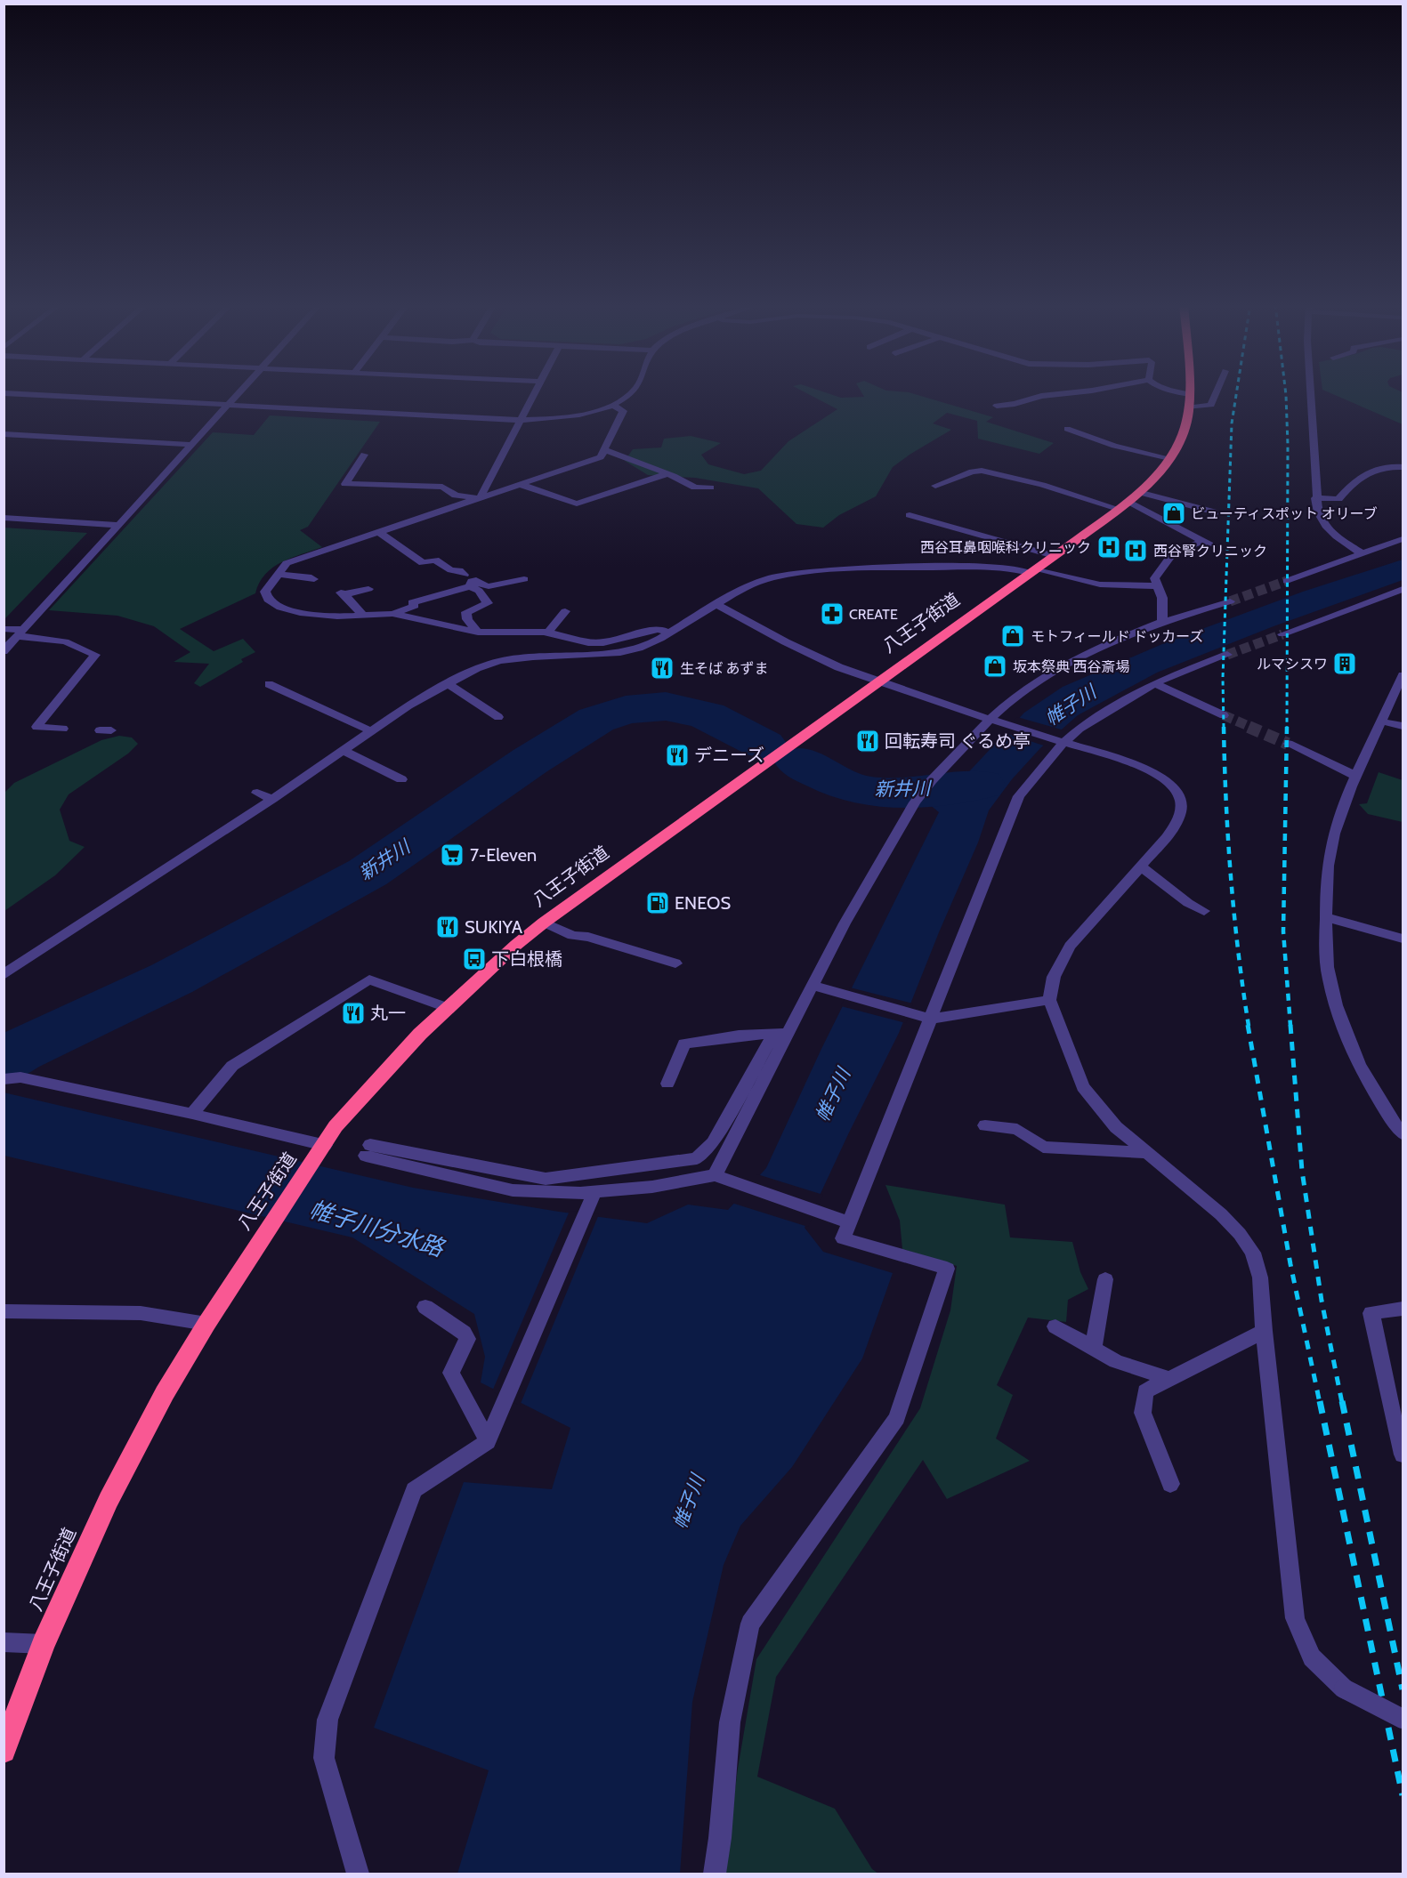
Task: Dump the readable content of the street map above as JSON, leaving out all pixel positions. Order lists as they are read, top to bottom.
{
  "streets": {
    "highway": ["八王子街道"]
  },
  "water": ["帷子川", "新井川", "帷子川分水路"],
  "places": {
    "shop": ["ビューティスポット オリーブ", "モトフィールド ドッカーズ", "坂本祭典 西谷斎場"],
    "hospital": ["西谷耳鼻咽喉科クリニック", "西谷腎クリニック"],
    "pharmacy": ["CREATE"],
    "building": ["ルマシスワ"],
    "restaurant": [
      "生そば あずま",
      "回転寿司 ぐるめ亭",
      "デニーズ",
      "SUKIYA",
      "丸一"
    ],
    "supermarket": ["7-Eleven"],
    "fuel station": ["ENEOS"],
    "bus stop": ["下白根橋"]
  }
}
